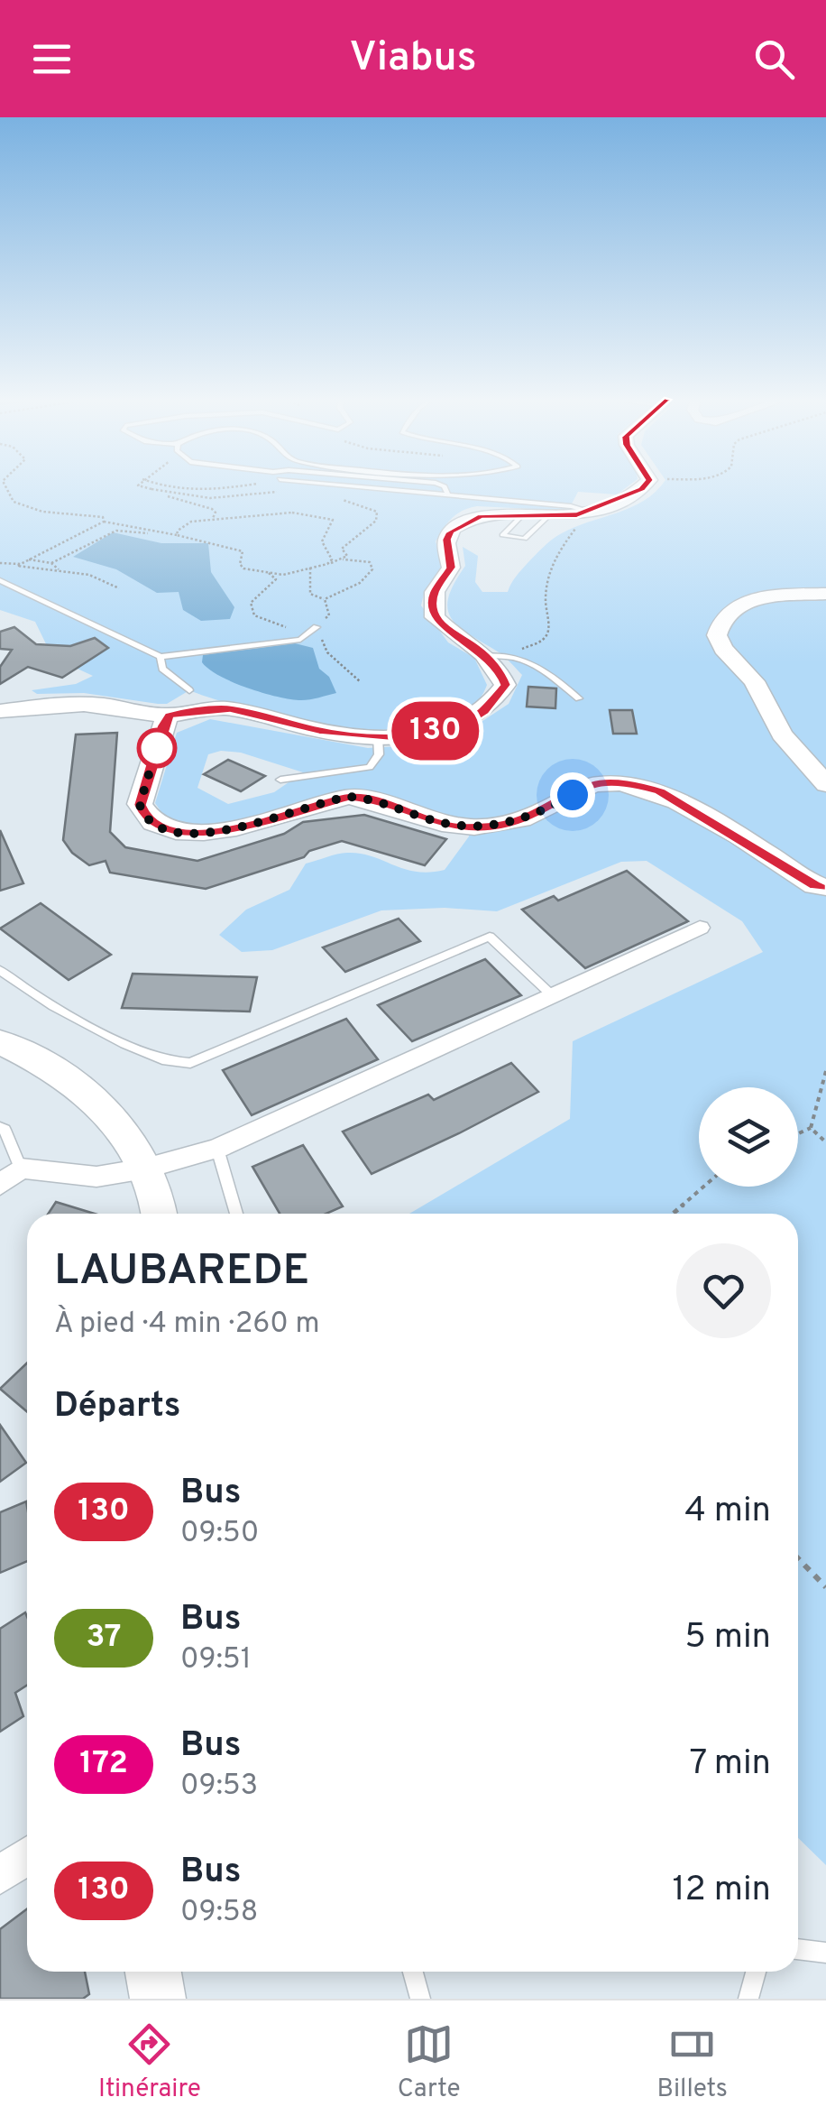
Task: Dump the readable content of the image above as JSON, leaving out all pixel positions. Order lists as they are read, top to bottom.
{
  "lines": ["bus line 130"],
  "page": {
    "header": "Viabus",
    "on_map": "130",
    "heading": [
      ["LAUBAREDE", "À pied · 4 min · 260 m"],
      "Départs"
    ],
    "list": [
      {
        "mark": "130",
        "name": "Bus",
        "note": "09:50",
        "value": "4 min"
      },
      {
        "mark": "37",
        "name": "Bus",
        "note": "09:51",
        "value": "5 min"
      },
      {
        "mark": "172",
        "name": "Bus",
        "note": "09:53",
        "value": "7 min"
      },
      {
        "mark": "130",
        "name": "Bus",
        "note": "09:58",
        "value": "12 min"
      }
    ],
    "tabs": ["Itinéraire", "Carte", "Billets"]
  }
}
